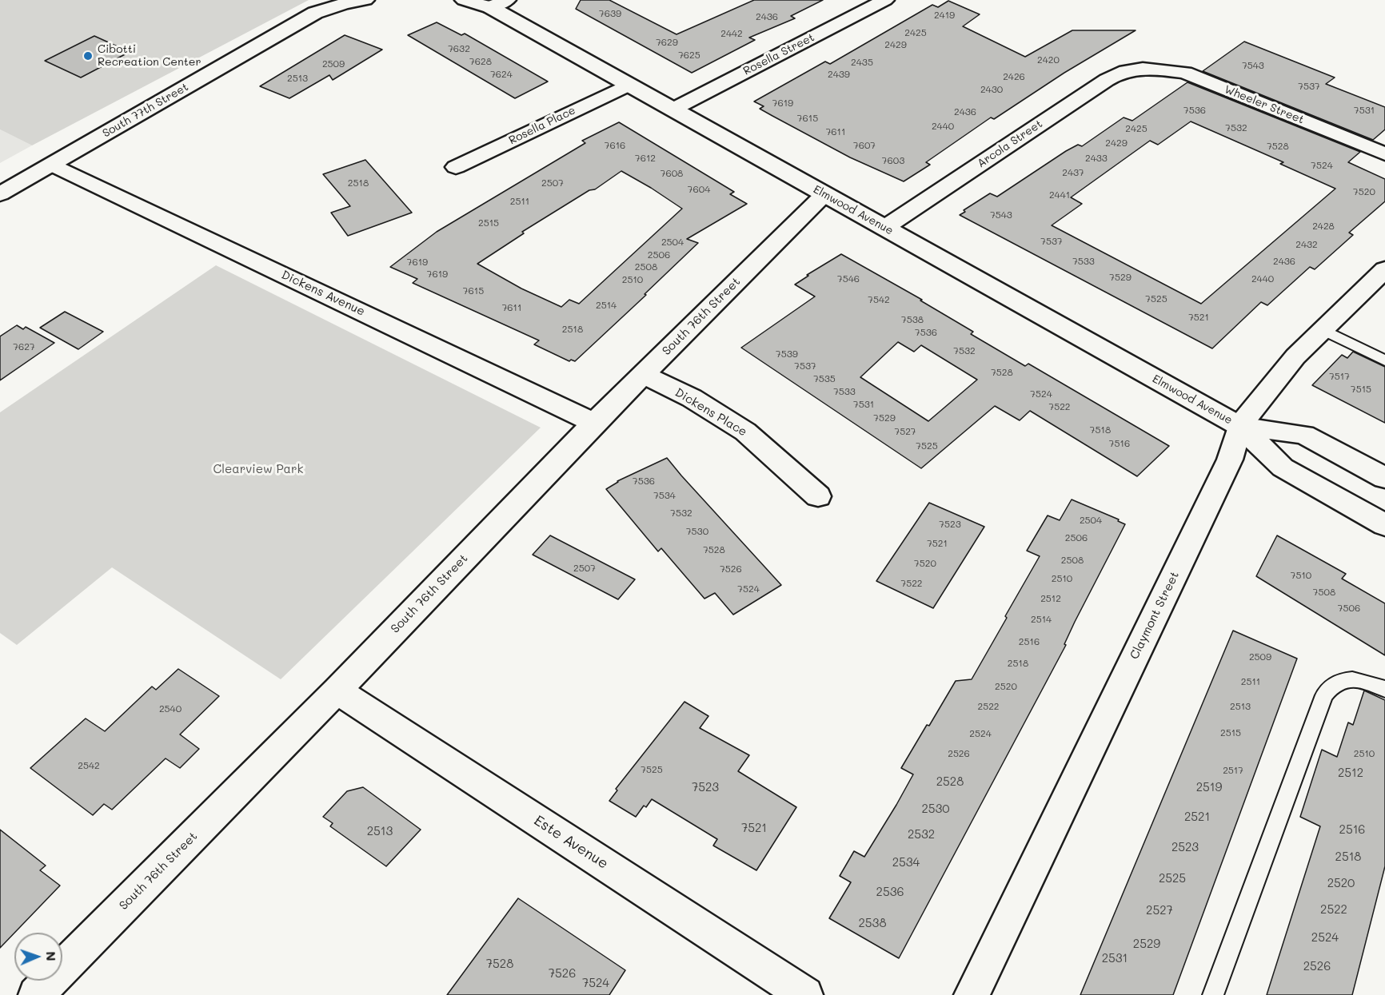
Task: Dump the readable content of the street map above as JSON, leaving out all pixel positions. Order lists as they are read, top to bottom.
{
  "streets": {
    "street": [
      "Rosella Street",
      "Wheeler Street",
      "South 77th Street",
      "Rosella Place",
      "Arcola Street",
      "Elmwood Avenue",
      "Dickens Avenue",
      "South 76th Street",
      "Dickens Place",
      "Claymont Street",
      "Este Avenue"
    ]
  },
  "crossings": [
    ["Rosella Street", "Elmwood Avenue"],
    ["Wheeler Street", "Arcola Street"],
    ["South 77th Street", "Dickens Avenue"],
    ["Rosella Place", "Elmwood Avenue"],
    ["Arcola Street", "Elmwood Avenue"],
    ["Elmwood Avenue", "South 76th Street"],
    ["Elmwood Avenue", "Claymont Street"],
    ["Dickens Avenue", "South 76th Street"],
    ["South 76th Street", "Dickens Place"],
    ["South 76th Street", "Este Avenue"]
  ],
  "parks": ["Clearview Park"],
  "places": ["Cibotti Recreation Center"],
  "house_numbers": [
    "7639",
    "2419",
    "2436",
    "2425",
    "2442",
    "7629",
    "2429",
    "7632",
    "7625",
    "2420",
    "7628",
    "2435",
    "2509",
    "7543",
    "7624",
    "2439",
    "2426",
    "2513",
    "7537",
    "2430",
    "7619",
    "7536",
    "7531",
    "2436",
    "7615",
    "2440",
    "7532",
    "2425",
    "7611",
    "2429",
    "7616",
    "7607",
    "7528",
    "7612",
    "2433",
    "7603",
    "7524",
    "2437",
    "7608",
    "2518",
    "2507",
    "7604",
    "7520",
    "2441",
    "2511",
    "7543",
    "2515",
    "2428",
    "7537",
    "2504",
    "2432",
    "2506",
    "7533",
    "2436",
    "7619",
    "2508",
    "7619",
    "7529",
    "7546",
    "2440",
    "2510",
    "7615",
    "7525",
    "7542",
    "2514",
    "7611",
    "7521",
    "7538",
    "2518",
    "7536",
    "7627",
    "7532",
    "7539",
    "7537",
    "7528",
    "7517",
    "7535",
    "7515",
    "7533",
    "7524",
    "7531",
    "7522",
    "7529",
    "7518",
    "7527",
    "7516",
    "7525",
    "7536",
    "7534",
    "7532",
    "2504",
    "7523",
    "7530",
    "2506",
    "7521",
    "7528",
    "2508",
    "7520",
    "2507",
    "7526",
    "7510",
    "2510",
    "7522",
    "7524",
    "7508",
    "2512",
    "7506",
    "2514",
    "2516",
    "2509",
    "2518",
    "2511",
    "2520",
    "2522",
    "2513",
    "2540",
    "2515",
    "2524",
    "2526",
    "2510",
    "2542",
    "7525",
    "2517",
    "2512",
    "2528",
    "7523",
    "2519",
    "2530",
    "2521",
    "7521",
    "2516",
    "2513",
    "2532",
    "2523",
    "2518",
    "2534",
    "2525",
    "2520",
    "2536",
    "2522",
    "2527",
    "2538",
    "2524",
    "2529",
    "2531",
    "7528",
    "2526",
    "7526",
    "7524"
  ],
  "north": "right"
}
